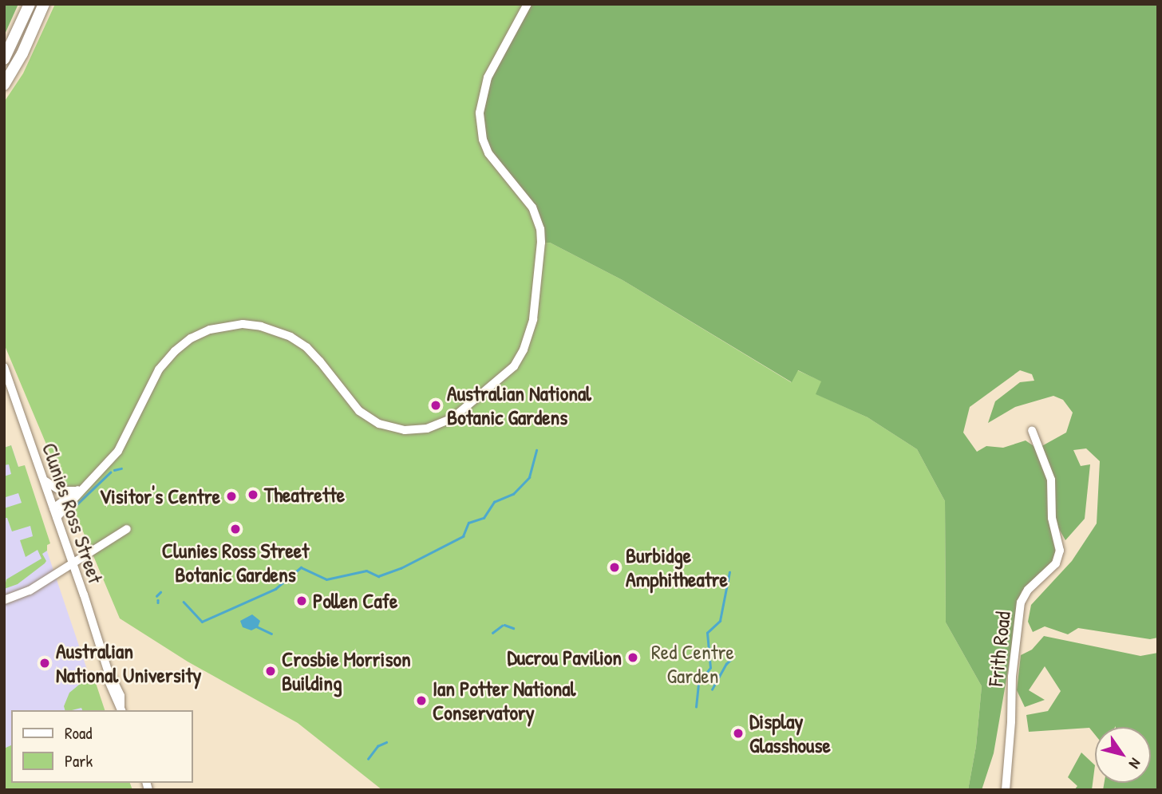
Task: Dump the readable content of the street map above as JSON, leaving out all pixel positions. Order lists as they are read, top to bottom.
{
  "streets": {
    "street": ["Clunies Ross Street", "Frith Road"]
  },
  "parks": ["Red Centre Garden"],
  "places": [
    "Australian National Botanic Gardens",
    "Theatrette",
    "Visitor's Centre",
    "Clunies Ross Street Botanic Gardens",
    "Burbidge Amphitheatre",
    "Pollen Cafe",
    "Ducrou Pavilion",
    "Australian National University",
    "Crosbie Morrison Building",
    "Ian Potter National Conservatory",
    "Display Glasshouse"
  ],
  "legend": ["Road", "Park"],
  "north": "bottom right"
}
